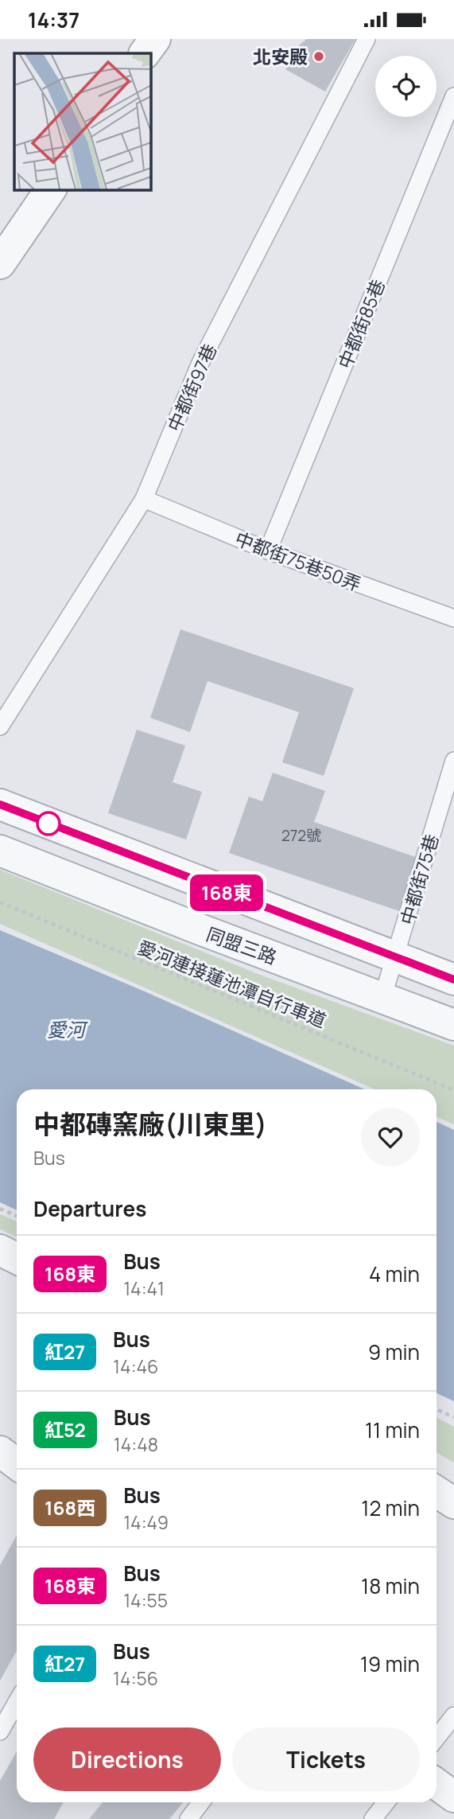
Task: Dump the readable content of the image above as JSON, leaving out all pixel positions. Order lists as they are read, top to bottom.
{
  "streets": {
    "street": ["同盟三路"],
    "lane": [
      "中都街85巷",
      "中都街97巷",
      "中都街75巷50弄",
      "中都街75巷"
    ],
    "path": ["愛河連接蓮池潭自行車道"]
  },
  "crossings": [
    ["中都街85巷", "中都街75巷50弄"],
    ["中都街97巷", "中都街75巷50弄"],
    ["中都街75巷", "同盟三路"]
  ],
  "water": ["愛河"],
  "places": ["北安殿"],
  "lines": ["bus line 168東"],
  "house_numbers": ["272號"],
  "page": {
    "status": "14:37",
    "on_map": "168東",
    "heading": [
      ["中都磚窯廠(川東里)", "Bus"],
      "Departures"
    ],
    "list": [
      {
        "mark": "168東",
        "name": "Bus",
        "note": "14:41",
        "value": "4 min"
      },
      {
        "mark": "紅27",
        "name": "Bus",
        "note": "14:46",
        "value": "9 min"
      },
      {
        "mark": "紅52",
        "name": "Bus",
        "note": "14:48",
        "value": "11 min"
      },
      {
        "mark": "168西",
        "name": "Bus",
        "note": "14:49",
        "value": "12 min"
      },
      {
        "mark": "168東",
        "name": "Bus",
        "note": "14:55",
        "value": "18 min"
      },
      {
        "mark": "紅27",
        "name": "Bus",
        "note": "14:56",
        "value": "19 min"
      }
    ],
    "buttons": ["Directions", "Tickets"]
  }
}
